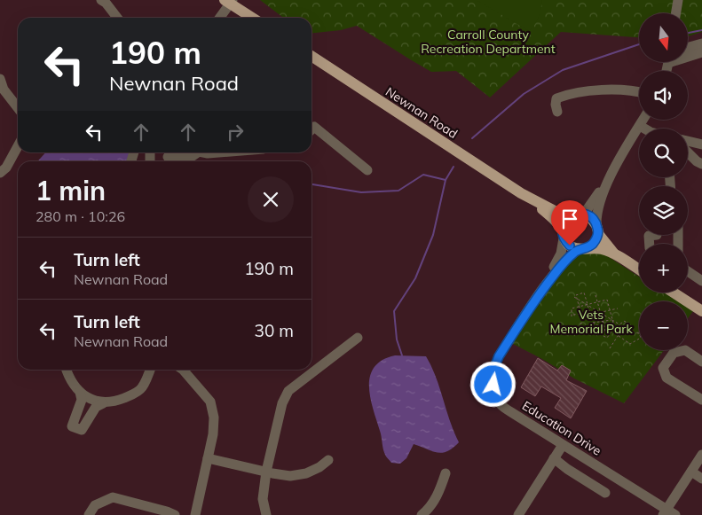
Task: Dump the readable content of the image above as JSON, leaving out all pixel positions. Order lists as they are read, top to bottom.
{
  "streets": {
    "main road": ["Newnan Road"],
    "street": ["Education Drive"]
  },
  "crossings": [
    ["Newnan Road", "Education Drive"]
  ],
  "parks": ["Carroll County Recreation Department", "Vets Memorial Park"],
  "north": "bottom",
  "page": {
    "map_buttons": ["+", "−"],
    "turn": ["190 m", "Newnan Road"],
    "heading": ["1 min", "280 m · 10:26"],
    "list": [
      {
        "name": "Turn left",
        "note": "Newnan Road",
        "value": "190 m"
      },
      {
        "name": "Turn left",
        "note": "Newnan Road",
        "value": "30 m"
      }
    ]
  }
}
